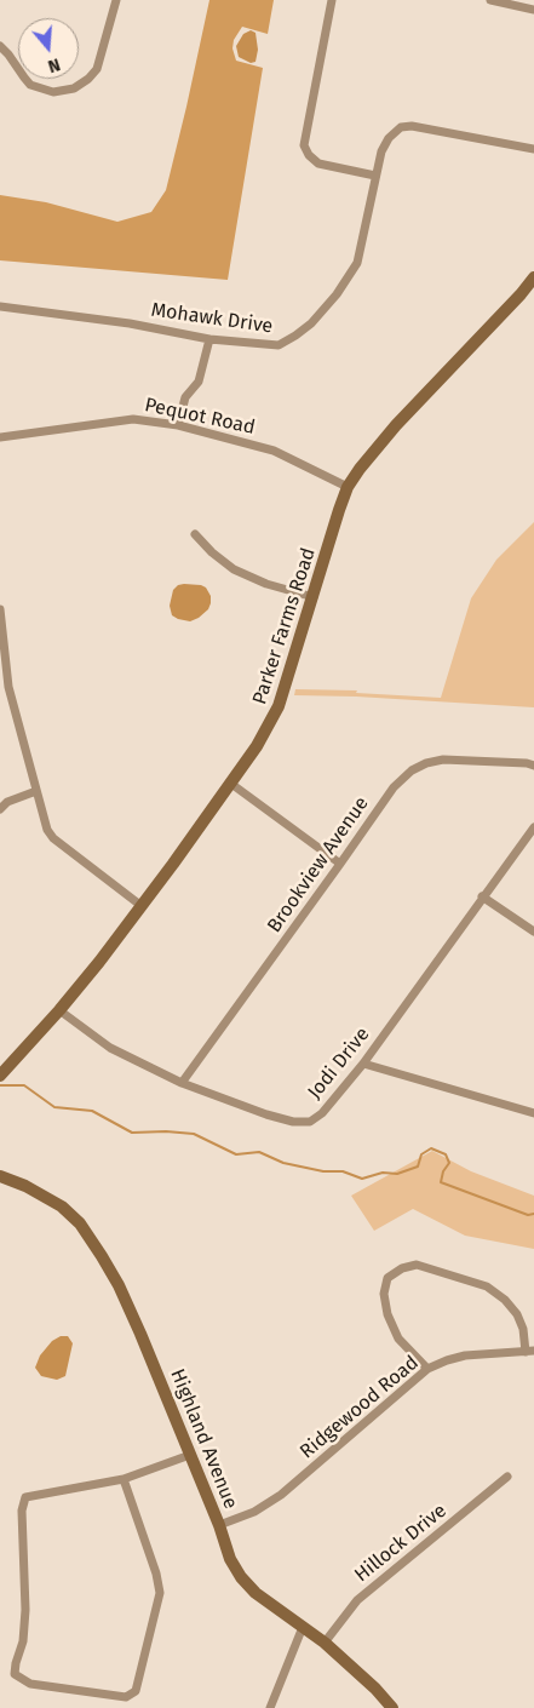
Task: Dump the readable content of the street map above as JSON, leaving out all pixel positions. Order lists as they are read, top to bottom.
{
  "streets": {
    "street": [
      "Mohawk Drive",
      "Pequot Road",
      "Parker Farms Road",
      "Brookview Avenue",
      "Jodi Drive",
      "Ridgewood Road",
      "Highland Avenue",
      "Hillock Drive"
    ]
  },
  "crossings": [
    ["Pequot Road", "Parker Farms Road"],
    ["Parker Farms Road", "Jodi Drive"],
    ["Brookview Avenue", "Jodi Drive"],
    ["Ridgewood Road", "Highland Avenue"],
    ["Highland Avenue", "Hillock Drive"]
  ],
  "north": "bottom"
}
